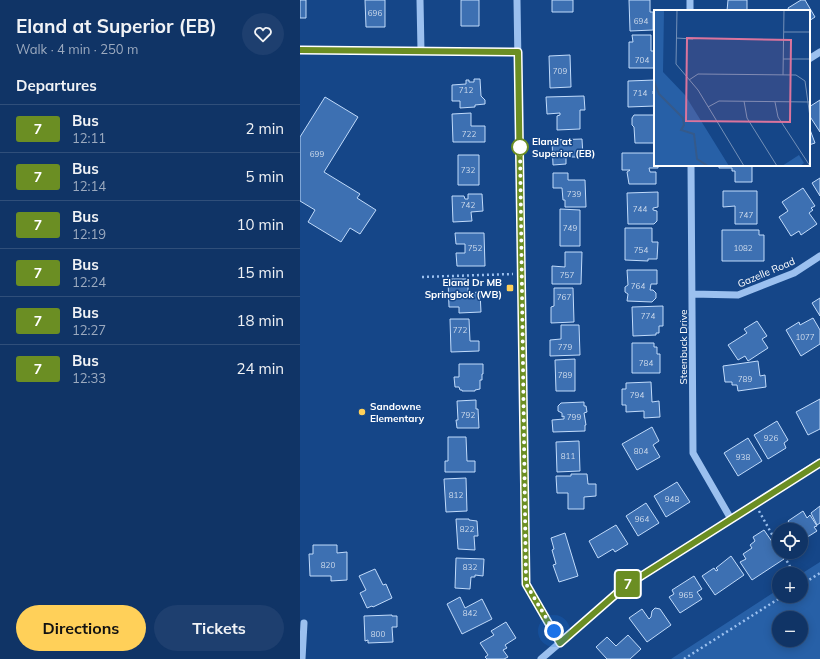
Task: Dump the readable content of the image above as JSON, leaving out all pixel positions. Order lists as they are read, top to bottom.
{
  "streets": {
    "street": ["Gazelle Road", "Steenbuck Drive"]
  },
  "crossings": [
    ["Gazelle Road", "Steenbuck Drive"]
  ],
  "places": {
    "other": ["Eland at Superior (EB)", "Sandowne Elementary"],
    "transit": ["Eland Dr MB Springbok (WB)"]
  },
  "lines": ["bus line 7"],
  "house_numbers": [
    "696",
    "694",
    "704",
    "709",
    "712",
    "714",
    "722",
    "699",
    "732",
    "739",
    "742",
    "744",
    "747",
    "749",
    "752",
    "1082",
    "754",
    "757",
    "764",
    "767",
    "774",
    "772",
    "1077",
    "779",
    "784",
    "789",
    "789",
    "794",
    "792",
    "799",
    "926",
    "804",
    "811",
    "938",
    "812",
    "948",
    "964",
    "822",
    "820",
    "832",
    "965",
    "842",
    "800"
  ],
  "page": {
    "heading": [
      ["Eland at Superior (EB)", "Walk · 4 min · 250 m"],
      "Departures"
    ],
    "on_map": "7",
    "list": [
      {
        "mark": "7",
        "name": "Bus",
        "note": "12:11",
        "value": "2 min"
      },
      {
        "mark": "7",
        "name": "Bus",
        "note": "12:14",
        "value": "5 min"
      },
      {
        "mark": "7",
        "name": "Bus",
        "note": "12:19",
        "value": "10 min"
      },
      {
        "mark": "7",
        "name": "Bus",
        "note": "12:24",
        "value": "15 min"
      },
      {
        "mark": "7",
        "name": "Bus",
        "note": "12:27",
        "value": "18 min"
      },
      {
        "mark": "7",
        "name": "Bus",
        "note": "12:33",
        "value": "24 min"
      }
    ],
    "map_buttons": ["+", "−"],
    "buttons": ["Directions", "Tickets"]
  }
}
